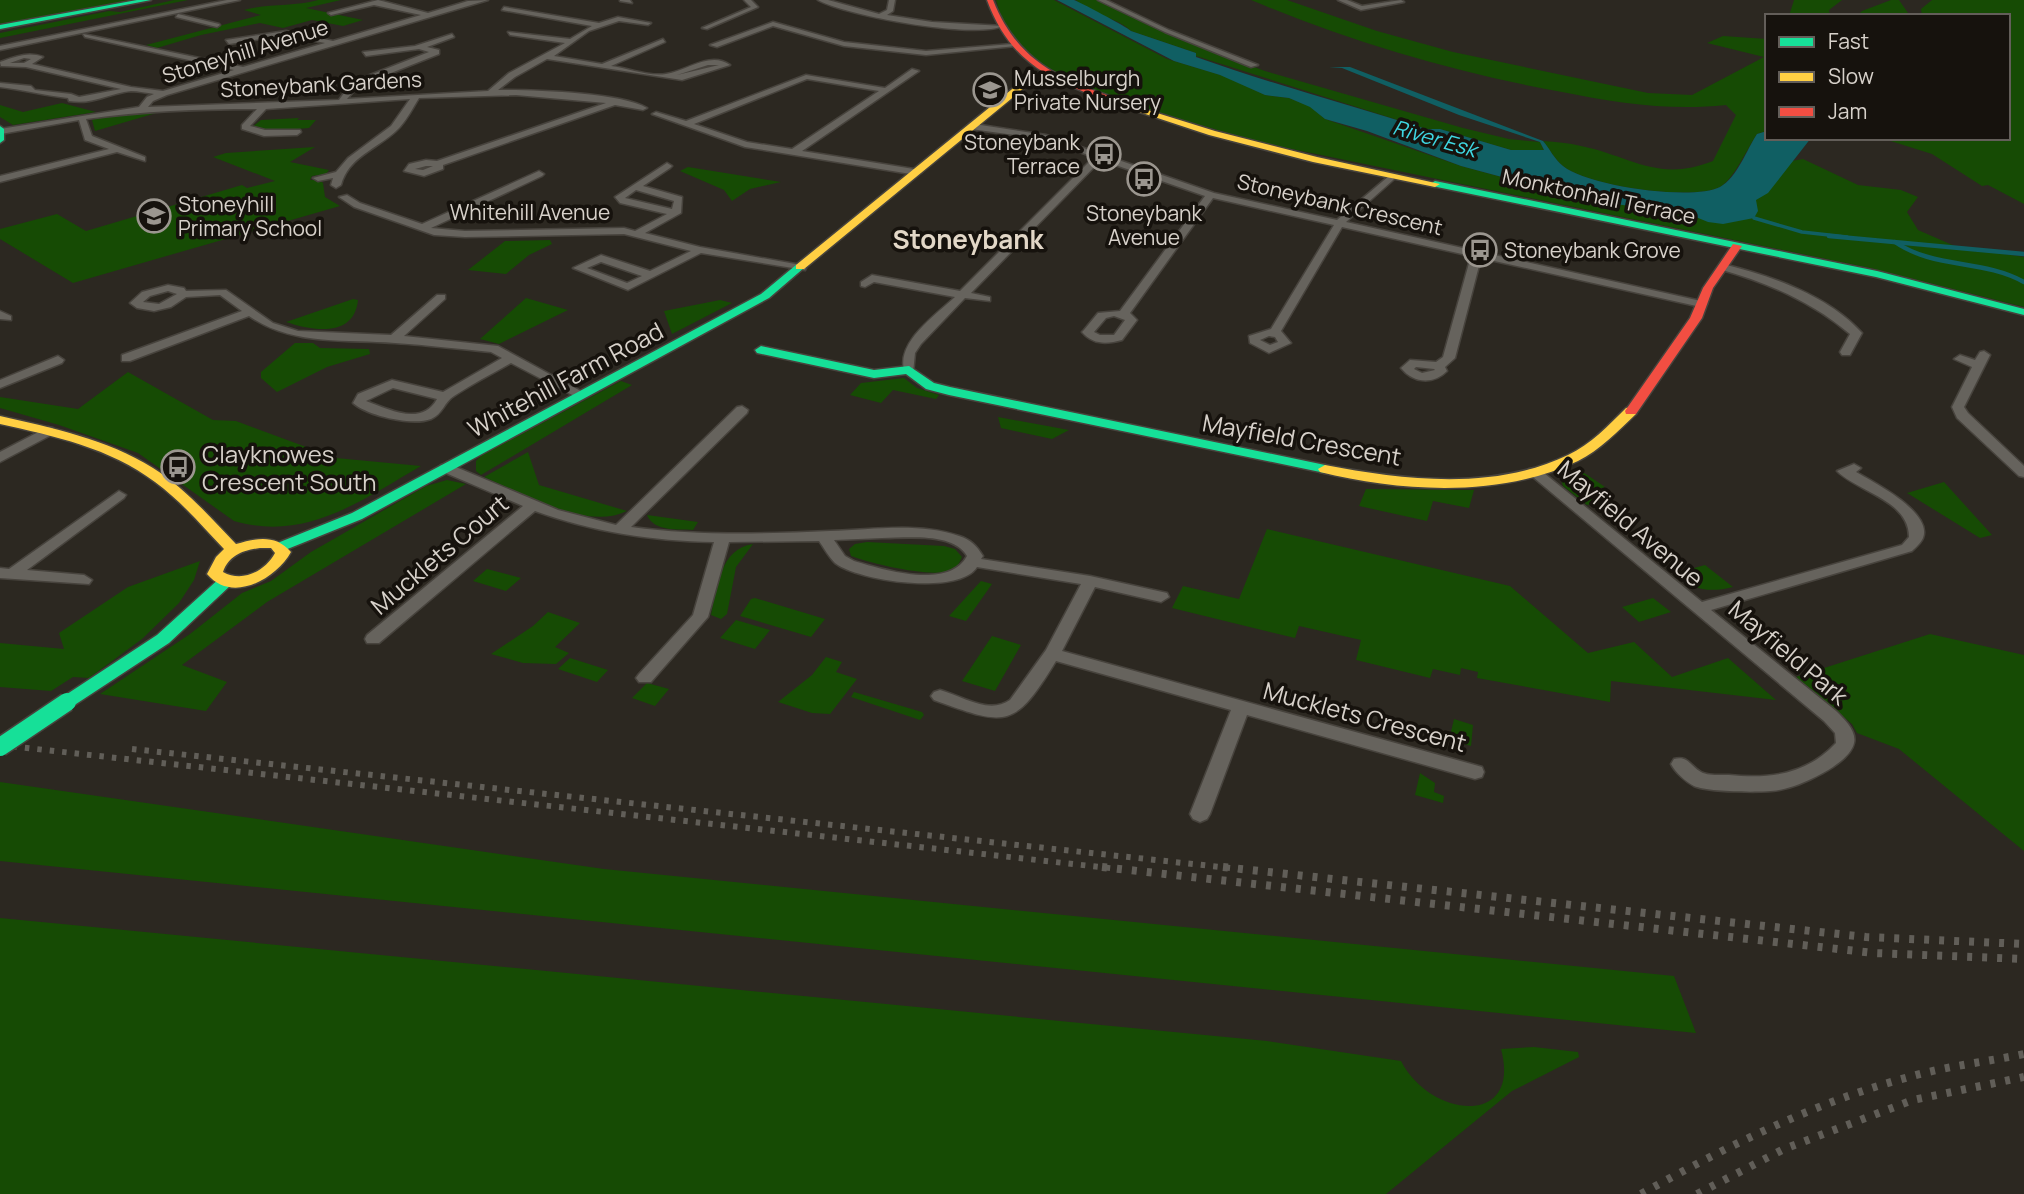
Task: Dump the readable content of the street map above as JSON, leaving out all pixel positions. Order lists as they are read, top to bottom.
{
  "streets": {
    "street": [
      "Stoneyhill Avenue",
      "Stoneybank Gardens",
      "Monktonhall Terrace",
      "Stoneybank Crescent",
      "Whitehill Avenue",
      "Whitehill Farm Road",
      "Mayfield Crescent",
      "Mayfield Avenue",
      "Mucklets Court",
      "Mayfield Park",
      "Mucklets Crescent"
    ]
  },
  "crossings": [
    ["Stoneyhill Avenue", "Stoneybank Gardens"],
    ["Monktonhall Terrace", "Mayfield Crescent"],
    ["Stoneybank Crescent", "Mayfield Crescent"],
    ["Whitehill Avenue", "Whitehill Farm Road"],
    ["Mayfield Crescent", "Mayfield Avenue"],
    ["Mayfield Avenue", "Mayfield Park"]
  ],
  "districts": ["Stoneybank"],
  "water": ["River Esk"],
  "places": {
    "school or university": ["Musselburgh Private Nursery", "Stoneyhill Primary School"],
    "bus stop": [
      "Stoneybank Terrace",
      "Stoneybank Avenue",
      "Stoneybank Grove",
      "Clayknowes Crescent South"
    ]
  },
  "legend": ["Fast", "Slow", "Jam"]
}
